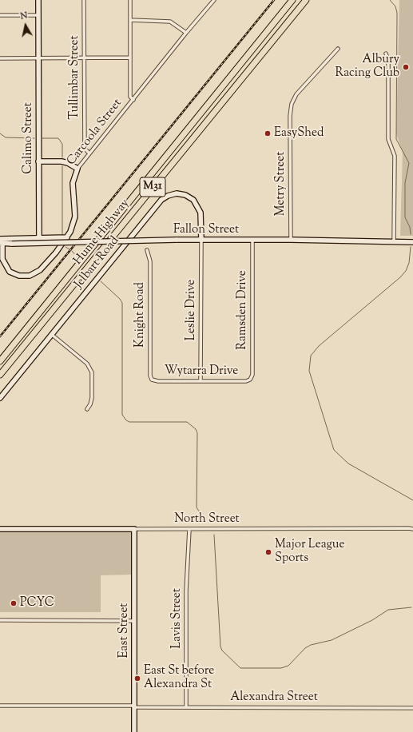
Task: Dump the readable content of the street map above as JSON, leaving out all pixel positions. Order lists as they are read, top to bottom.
{
  "streets": {
    "highway": ["M31", "Hume Highway"],
    "street": [
      "Tullimbar Street",
      "Carcoola Street",
      "Calimo Street",
      "Metry Street",
      "Fallon Street",
      "Jelbart Road",
      "Leslie Drive",
      "Ramsden Drive",
      "Knight Road",
      "Wytarra Drive",
      "North Street",
      "Lavis Street",
      "East Street",
      "Alexandra Street"
    ]
  },
  "crossings": [
    ["Tullimbar Street", "Carcoola Street"],
    ["Carcoola Street", "Fallon Street"],
    ["Metry Street", "Fallon Street"],
    ["Fallon Street", "Jelbart Road"],
    ["Fallon Street", "Leslie Drive"],
    ["Fallon Street", "Ramsden Drive"],
    ["Jelbart Road", "Leslie Drive"],
    ["Leslie Drive", "Wytarra Drive"],
    ["Ramsden Drive", "Wytarra Drive"],
    ["Knight Road", "Wytarra Drive"],
    ["North Street", "Lavis Street"],
    ["North Street", "East Street"],
    ["Lavis Street", "Alexandra Street"],
    ["East Street", "Alexandra Street"]
  ],
  "places": [
    "Albury Racing Club",
    "EasyShed",
    "Major League Sports",
    "PCYC",
    "East St before Alexandra St"
  ],
  "north": "top"
}
